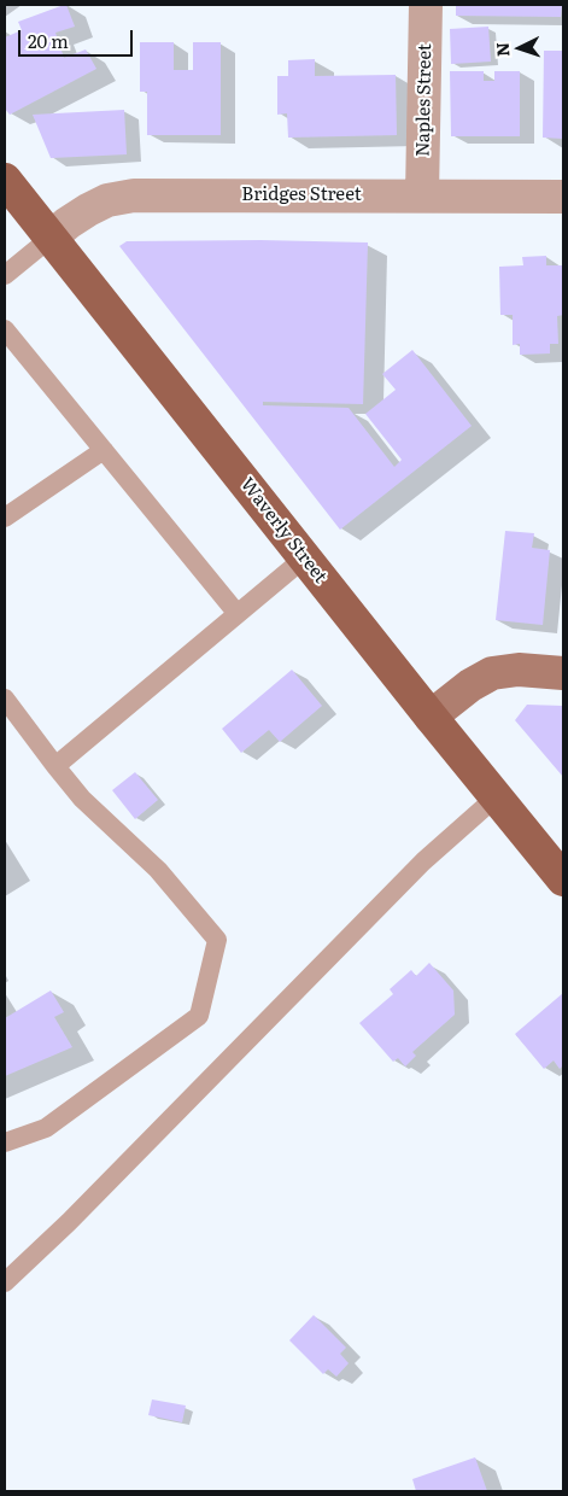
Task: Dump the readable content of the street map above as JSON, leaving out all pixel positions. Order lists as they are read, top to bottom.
{
  "streets": {
    "main road": ["Waverly Street"],
    "street": ["Naples Street", "Bridges Street"]
  },
  "crossings": [
    ["Naples Street", "Bridges Street"],
    ["Bridges Street", "Waverly Street"]
  ],
  "scale_bar": "20 m",
  "north": "left"
}
